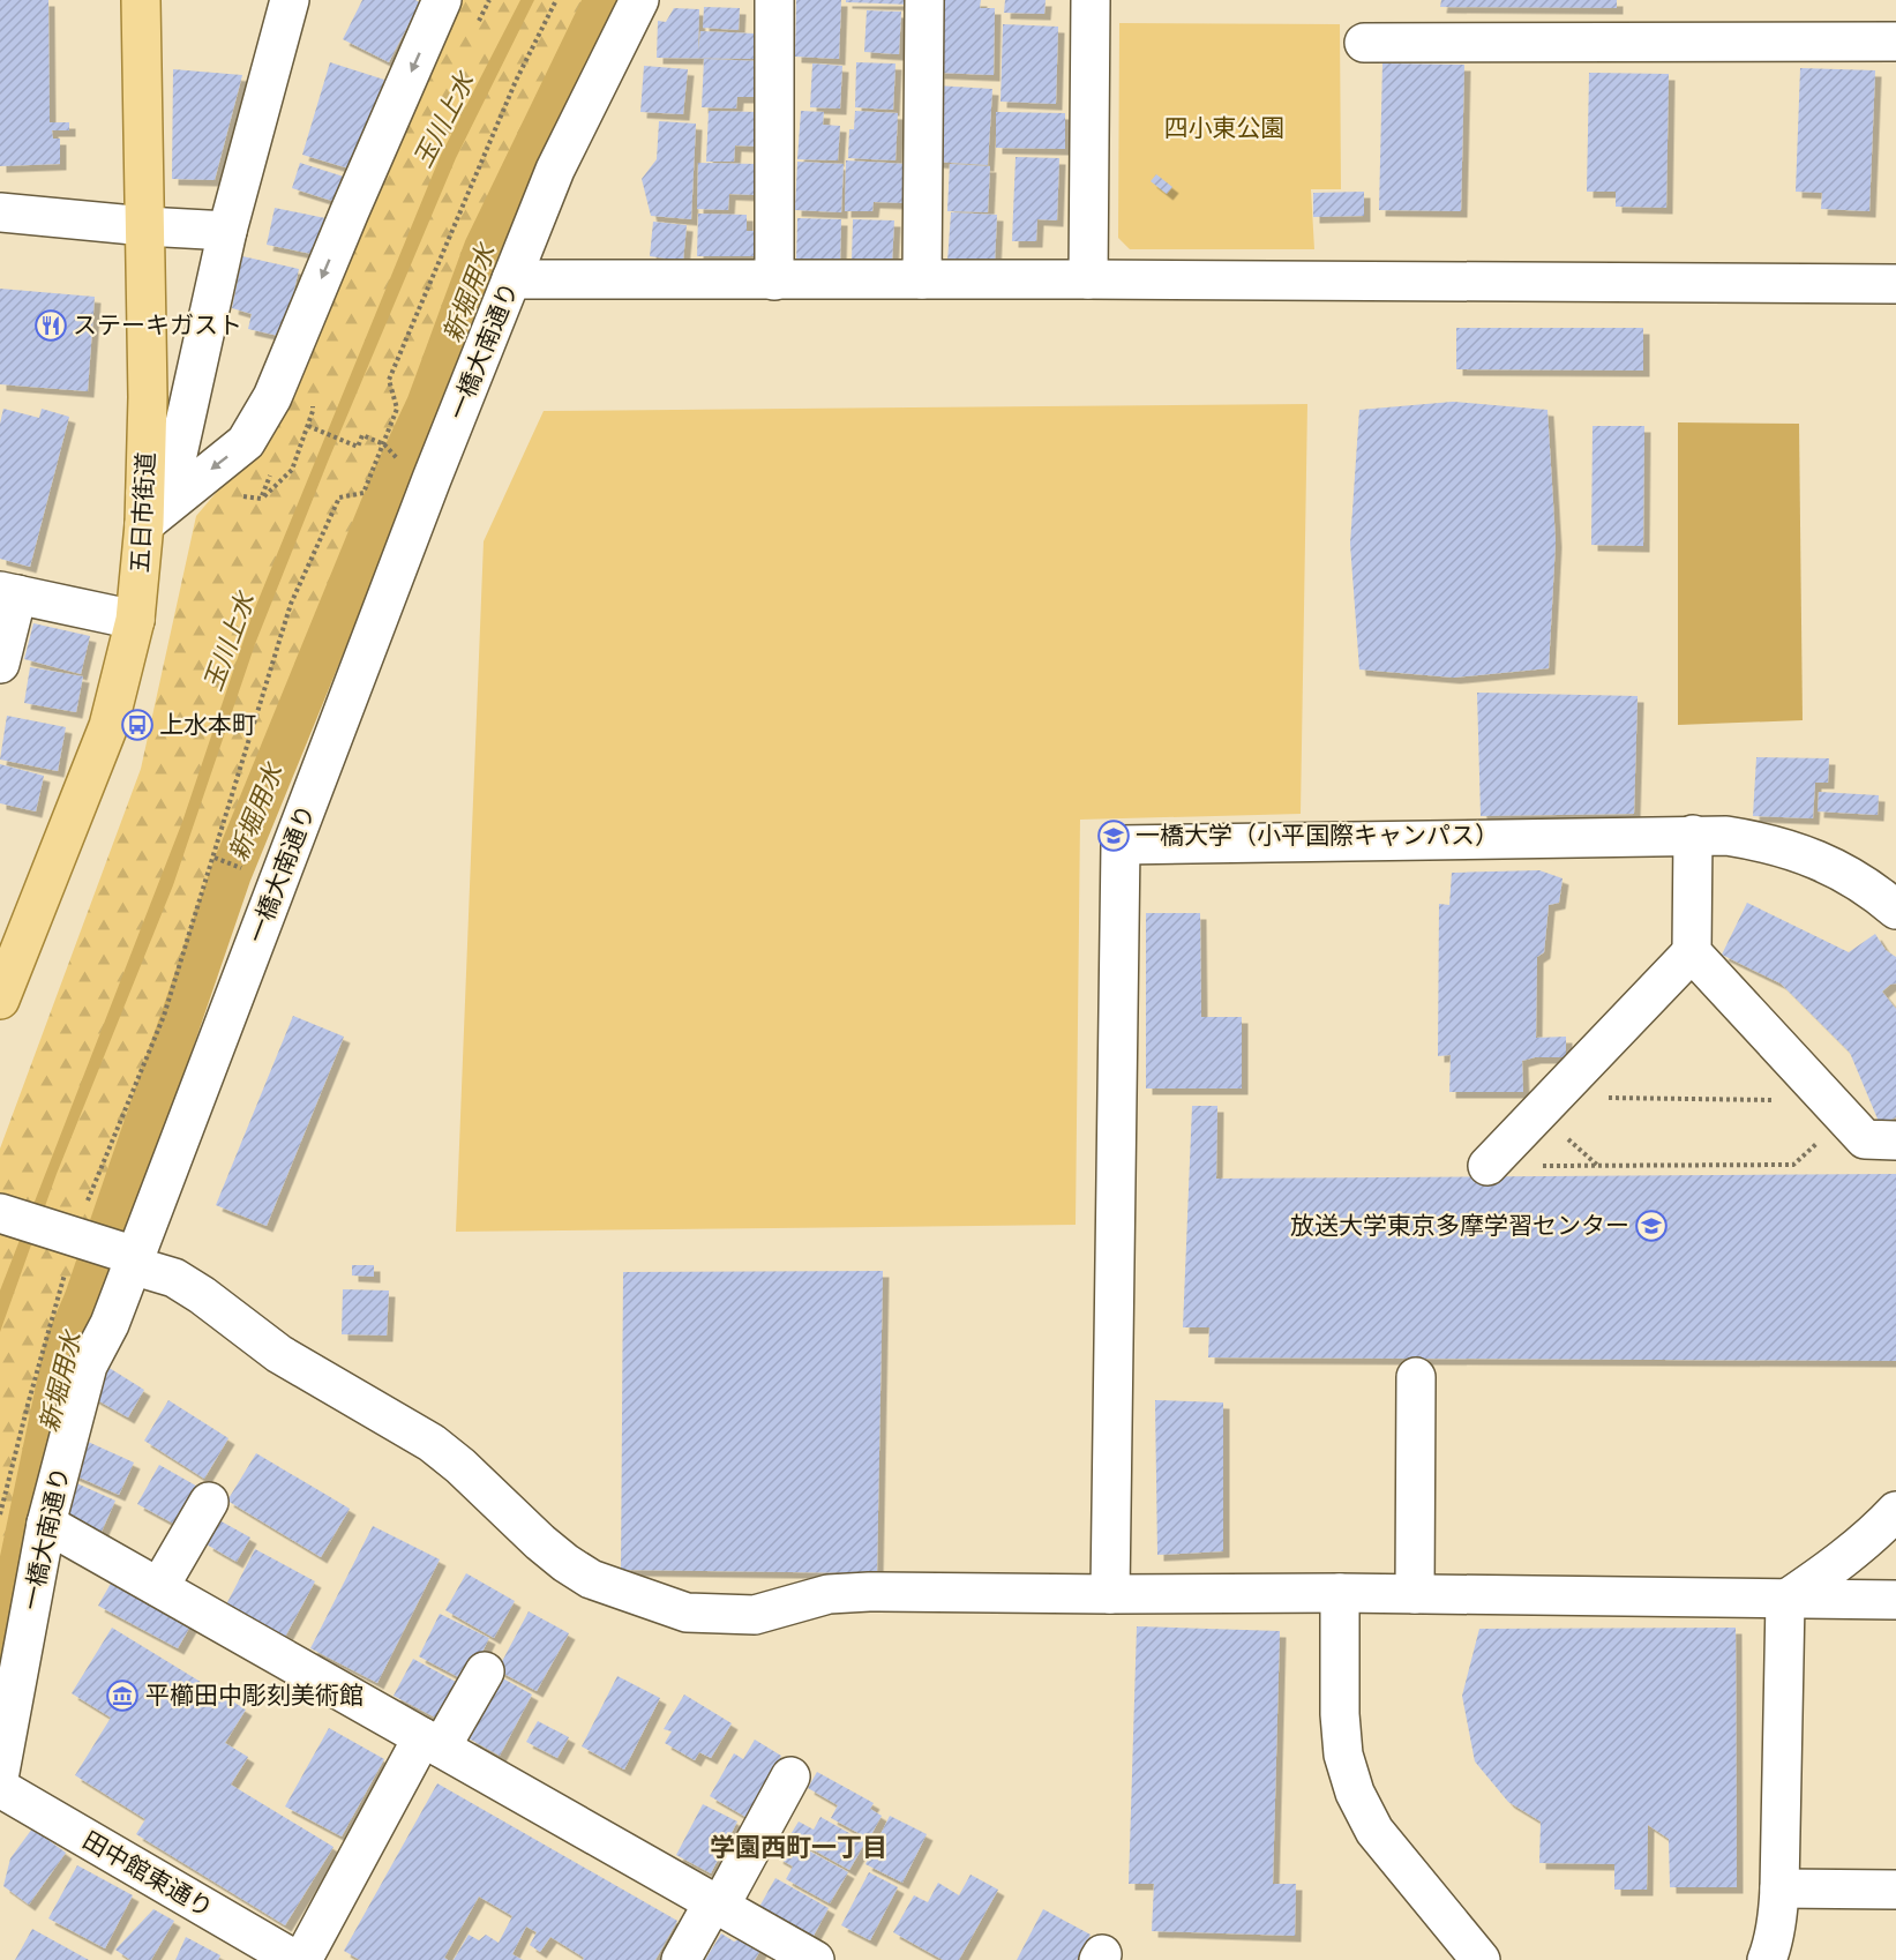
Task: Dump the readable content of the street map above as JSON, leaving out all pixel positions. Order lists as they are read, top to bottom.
{
  "streets": {
    "main road": ["五日市街道"],
    "street": ["一橋大南通り", "田中館東通り"]
  },
  "districts": ["学園西町一丁目"],
  "water": ["玉川上水", "新堀用水"],
  "parks": ["四小東公園"],
  "places": {
    "restaurant": ["ステーキガスト"],
    "bus stop": ["上水本町"],
    "school or university": ["一橋大学（小平国際キャンパス）", "放送大学東京多摩学習センター"],
    "museum": ["平櫛田中彫刻美術館"]
  }
}
